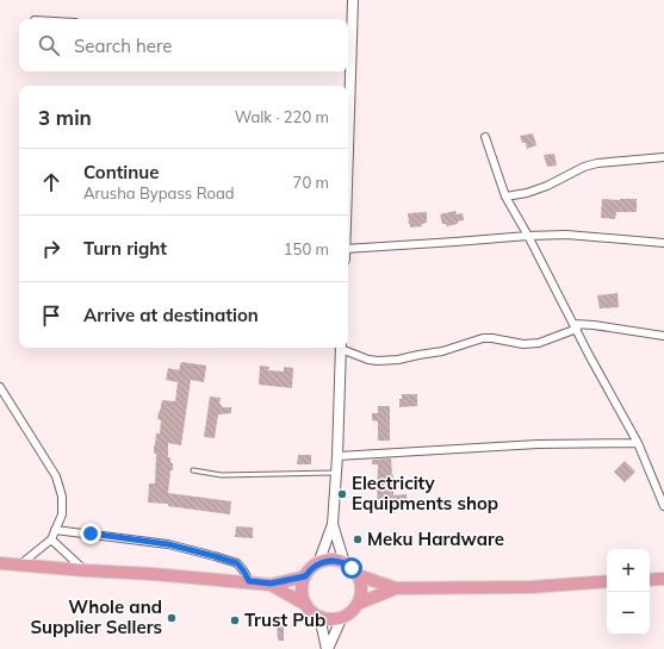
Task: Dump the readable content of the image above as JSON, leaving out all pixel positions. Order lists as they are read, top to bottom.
{
  "places": [
    "Electricity Equipments shop",
    "Meku Hardware",
    "Whole and Supplier Sellers",
    "Trust Pub"
  ],
  "page": {
    "search": "Search here",
    "heading": ["3 min", "Walk · 220 m"],
    "list": [
      ["Continue", "Arusha Bypass Road", "70 m"],
      ["Turn right", "150 m"],
      "Arrive at destination"
    ],
    "map_buttons": ["+", "−"]
  }
}
